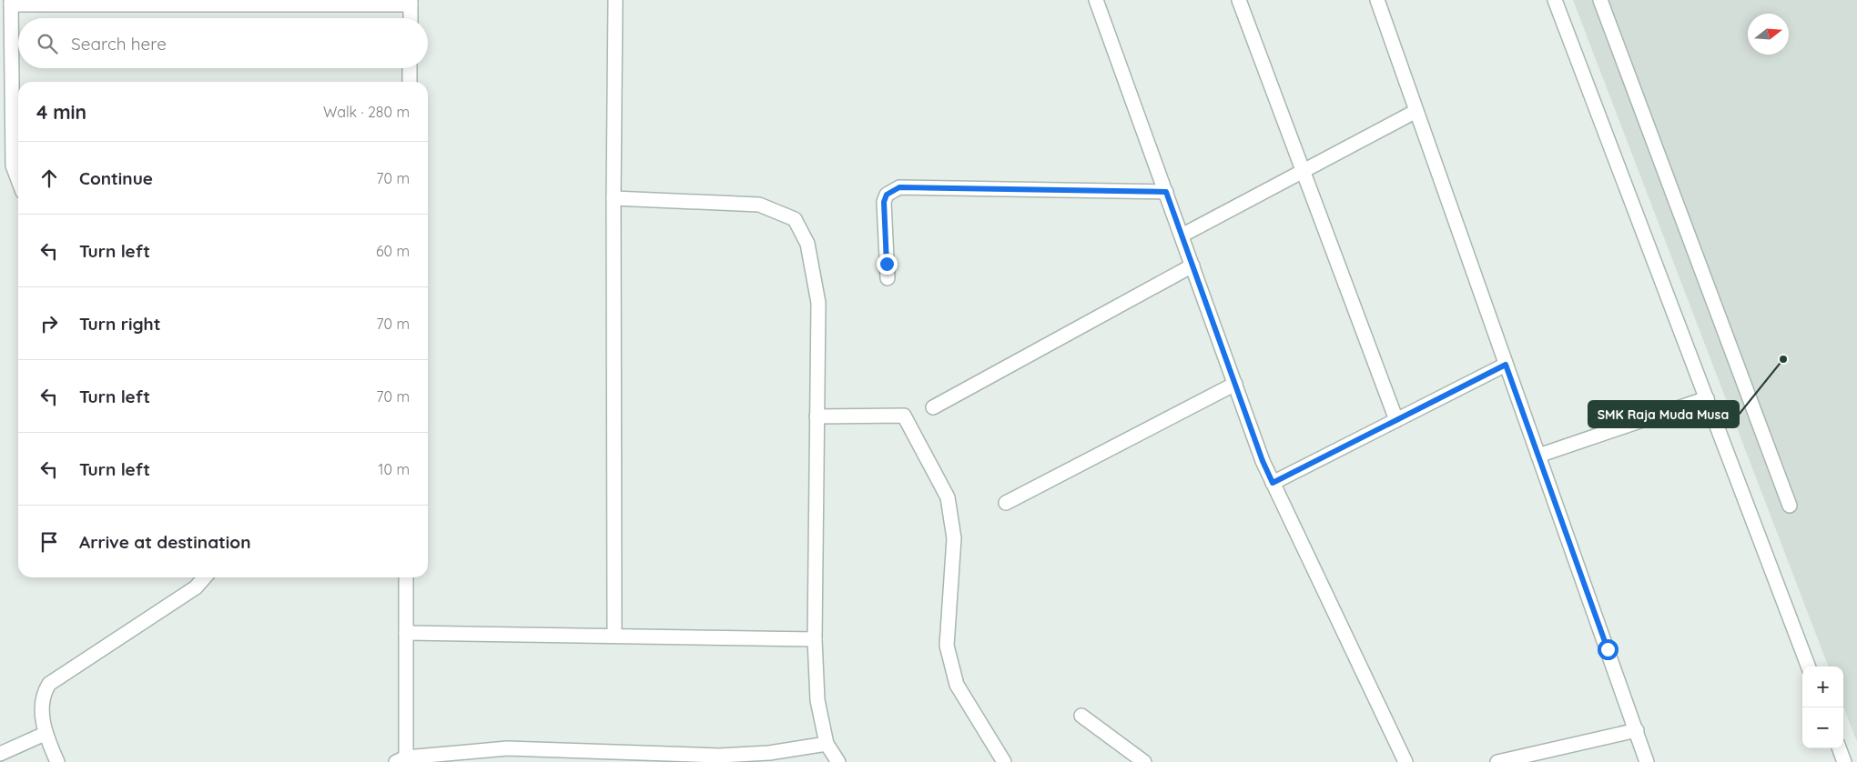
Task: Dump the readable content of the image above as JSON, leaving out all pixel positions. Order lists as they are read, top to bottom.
{
  "places": ["SMK Raja Muda Musa"],
  "north": "right",
  "page": {
    "search": "Search here",
    "heading": ["4 min", "Walk · 280 m"],
    "list": [
      ["Continue", "70 m"],
      ["Turn left", "60 m"],
      ["Turn right", "70 m"],
      ["Turn left", "70 m"],
      ["Turn left", "10 m"],
      "Arrive at destination"
    ],
    "map_buttons": ["+", "−"]
  }
}
